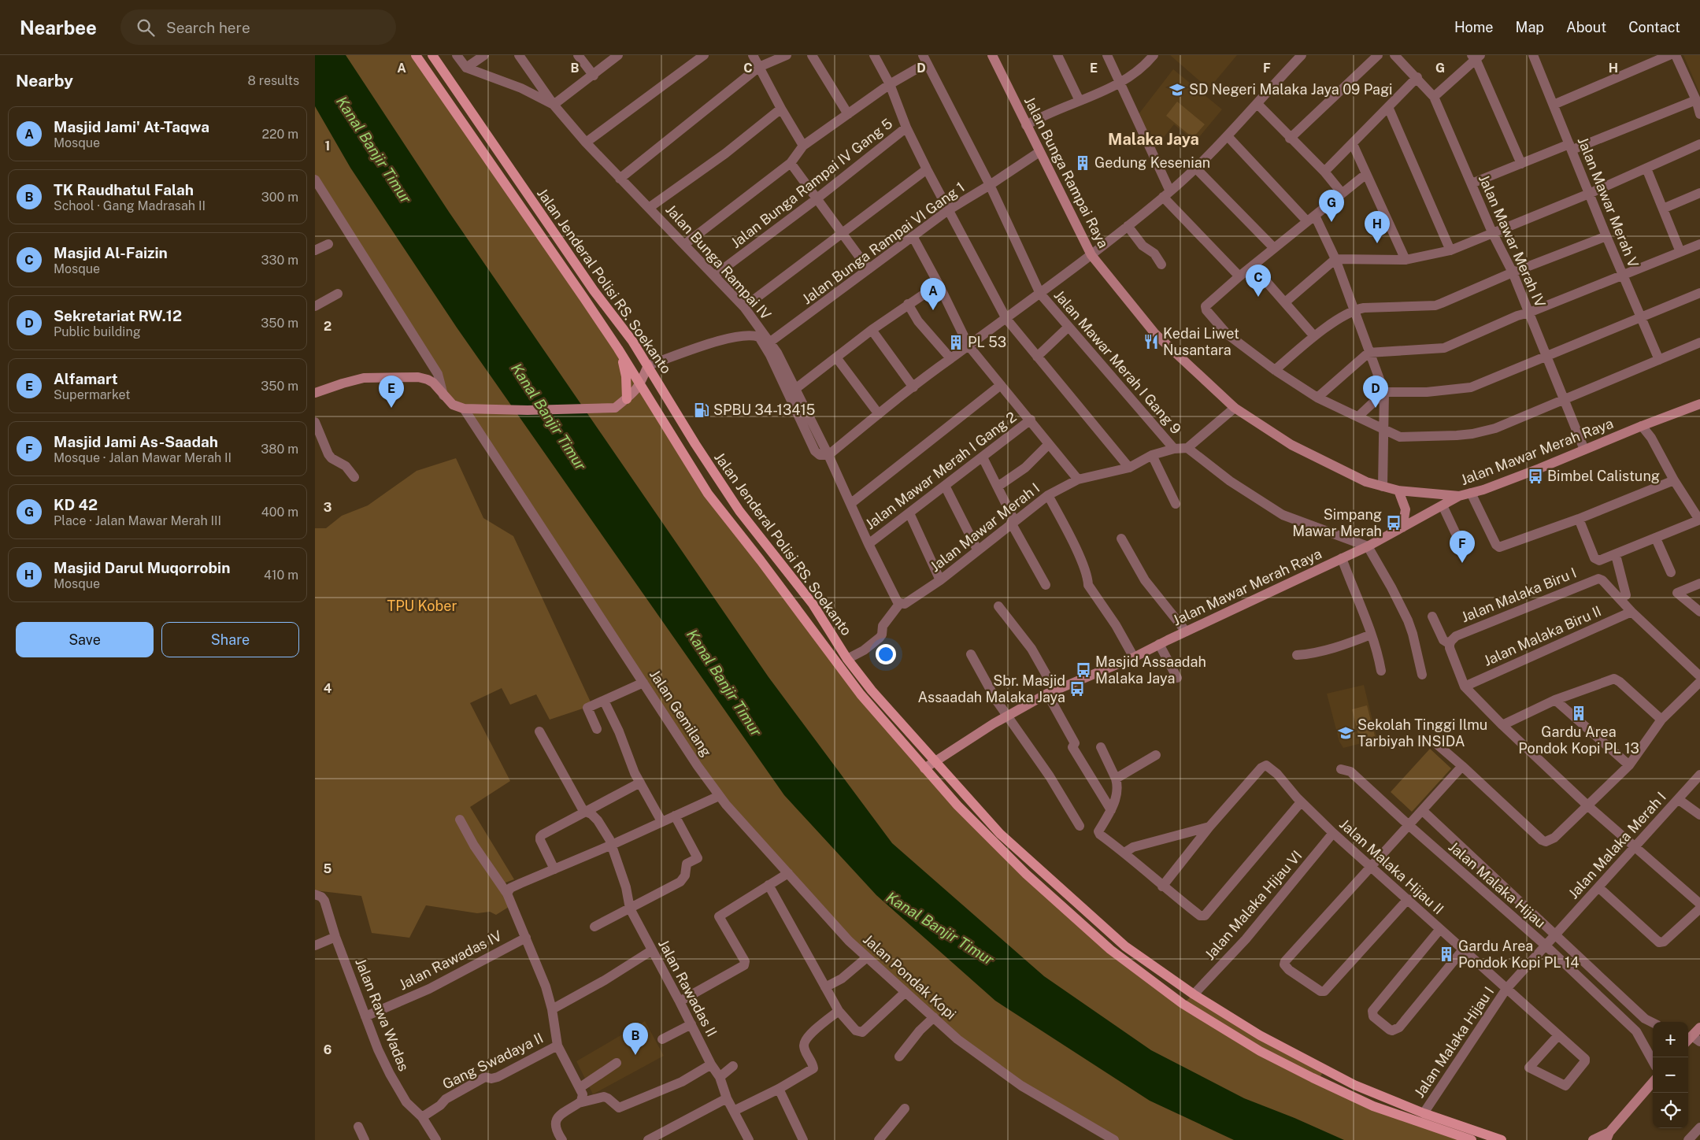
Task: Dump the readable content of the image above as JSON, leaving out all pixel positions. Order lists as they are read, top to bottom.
{
  "streets": {
    "main road": ["Jalan Jenderal Polisi RS. Soekanto"],
    "street": [
      "Jalan Bunga Rampai Raya",
      "Jalan Bunga Rampai IV Gang 5",
      "Jalan Mawar Merah V",
      "Jalan Mawar Merah IV",
      "Jalan Bunga Rampai VI Gang 1",
      "Jalan Bunga Rampai IV",
      "Jalan Mawar Merah I Gang 9",
      "Jalan Mawar Merah Raya",
      "Jalan Mawar Merah I Gang 2",
      "Jalan Mawar Merah I",
      "Jalan Malaka Biru I",
      "Jalan Malaka Biru II",
      "Jalan Gemilang",
      "Jalan Malaka Merah I",
      "Jalan Malaka Hijau II",
      "Jalan Malaka Hijau",
      "Jalan Malaka Hijau VI",
      "Jalan Rawadas IV",
      "Jalan Pondak Kopi",
      "Jalan Rawadas II",
      "Jalan Rawa Wadas",
      "Jalan Malaka Hijau I",
      "Gang Swadaya II"
    ]
  },
  "crossings": [
    ["Jalan Bunga Rampai Raya", "Jalan Bunga Rampai VI Gang 1"],
    ["Jalan Bunga Rampai Raya", "Jalan Mawar Merah Raya"],
    ["Jalan Bunga Rampai IV Gang 5", "Jalan Bunga Rampai IV"],
    ["Jalan Mawar Merah IV", "Jalan Mawar Merah Raya"],
    ["Jalan Bunga Rampai VI Gang 1", "Jalan Bunga Rampai IV"],
    ["Jalan Bunga Rampai VI Gang 1", "Jalan Mawar Merah I Gang 9"],
    ["Jalan Bunga Rampai IV", "Jalan Jenderal Polisi RS. Soekanto"],
    ["Jalan Jenderal Polisi RS. Soekanto", "Jalan Mawar Merah Raya"],
    ["Jalan Jenderal Polisi RS. Soekanto", "Jalan Malaka Hijau VI"],
    ["Jalan Jenderal Polisi RS. Soekanto", "Jalan Malaka Hijau I"],
    ["Jalan Mawar Merah I Gang 9", "Jalan Mawar Merah I"],
    ["Jalan Malaka Biru I", "Jalan Malaka Biru II"],
    ["Jalan Gemilang", "Jalan Pondak Kopi"],
    ["Jalan Malaka Merah I", "Jalan Malaka Hijau"],
    ["Jalan Malaka Merah I", "Jalan Malaka Hijau I"],
    ["Jalan Malaka Hijau II", "Jalan Malaka Hijau VI"],
    ["Jalan Malaka Hijau II", "Jalan Malaka Hijau I"],
    ["Jalan Malaka Hijau", "Jalan Malaka Hijau I"],
    ["Jalan Rawadas IV", "Jalan Rawa Wadas"],
    ["Jalan Rawa Wadas", "Gang Swadaya II"]
  ],
  "districts": ["Malaka Jaya"],
  "water": ["Kanal Banjir Timur"],
  "parks": ["TPU Kober"],
  "places": {
    "school or university": ["SD Negeri Malaka Jaya 09 Pagi", "Sekolah Tinggi Ilmu Tarbiyah INSIDA"],
    "building": [
      "Gedung Kesenian",
      "PL 53",
      "Gardu Area Pondok Kopi PL 13",
      "Gardu Area Pondok Kopi PL 14"
    ],
    "restaurant": ["Kedai Liwet Nusantara"],
    "fuel station": ["SPBU 34-13415"],
    "bus stop": [
      "Bimbel Calistung",
      "Simpang Mawar Merah",
      "Masjid Assaadah Malaka Jaya",
      "Sbr. Masjid Assaadah Malaka Jaya"
    ]
  },
  "page": {
    "header": "Nearbee",
    "search": "Search here",
    "nav": [
      "Home",
      "Map",
      "About",
      "Contact"
    ],
    "heading": ["Nearby", "8 results"],
    "list": [
      {
        "mark": "A",
        "name": "Masjid Jami' At-Taqwa",
        "note": "Mosque",
        "value": "220 m"
      },
      {
        "mark": "B",
        "name": "TK Raudhatul Falah",
        "note": "School · Gang Madrasah II",
        "value": "300 m"
      },
      {
        "mark": "C",
        "name": "Masjid Al-Faizin",
        "note": "Mosque",
        "value": "330 m"
      },
      {
        "mark": "D",
        "name": "Sekretariat RW.12",
        "note": "Public building",
        "value": "350 m"
      },
      {
        "mark": "E",
        "name": "Alfamart",
        "note": "Supermarket",
        "value": "350 m"
      },
      {
        "mark": "F",
        "name": "Masjid Jami As-Saadah",
        "note": "Mosque · Jalan Mawar Merah II",
        "value": "380 m"
      },
      {
        "mark": "G",
        "name": "KD 42",
        "note": "Place · Jalan Mawar Merah III",
        "value": "400 m"
      },
      {
        "mark": "H",
        "name": "Masjid Darul Muqorrobin",
        "note": "Mosque",
        "value": "410 m"
      }
    ],
    "pins": [
      "G",
      "H",
      "C",
      "A",
      "D",
      "E",
      "F",
      "B"
    ],
    "buttons": ["Save", "Share"],
    "map_buttons": ["+", "−"]
  },
  "grid": {
    "columns": [
      "A",
      "B",
      "C",
      "D",
      "E",
      "F",
      "G",
      "H"
    ],
    "rows": [
      "1",
      "2",
      "3",
      "4",
      "5",
      "6"
    ]
  }
}
